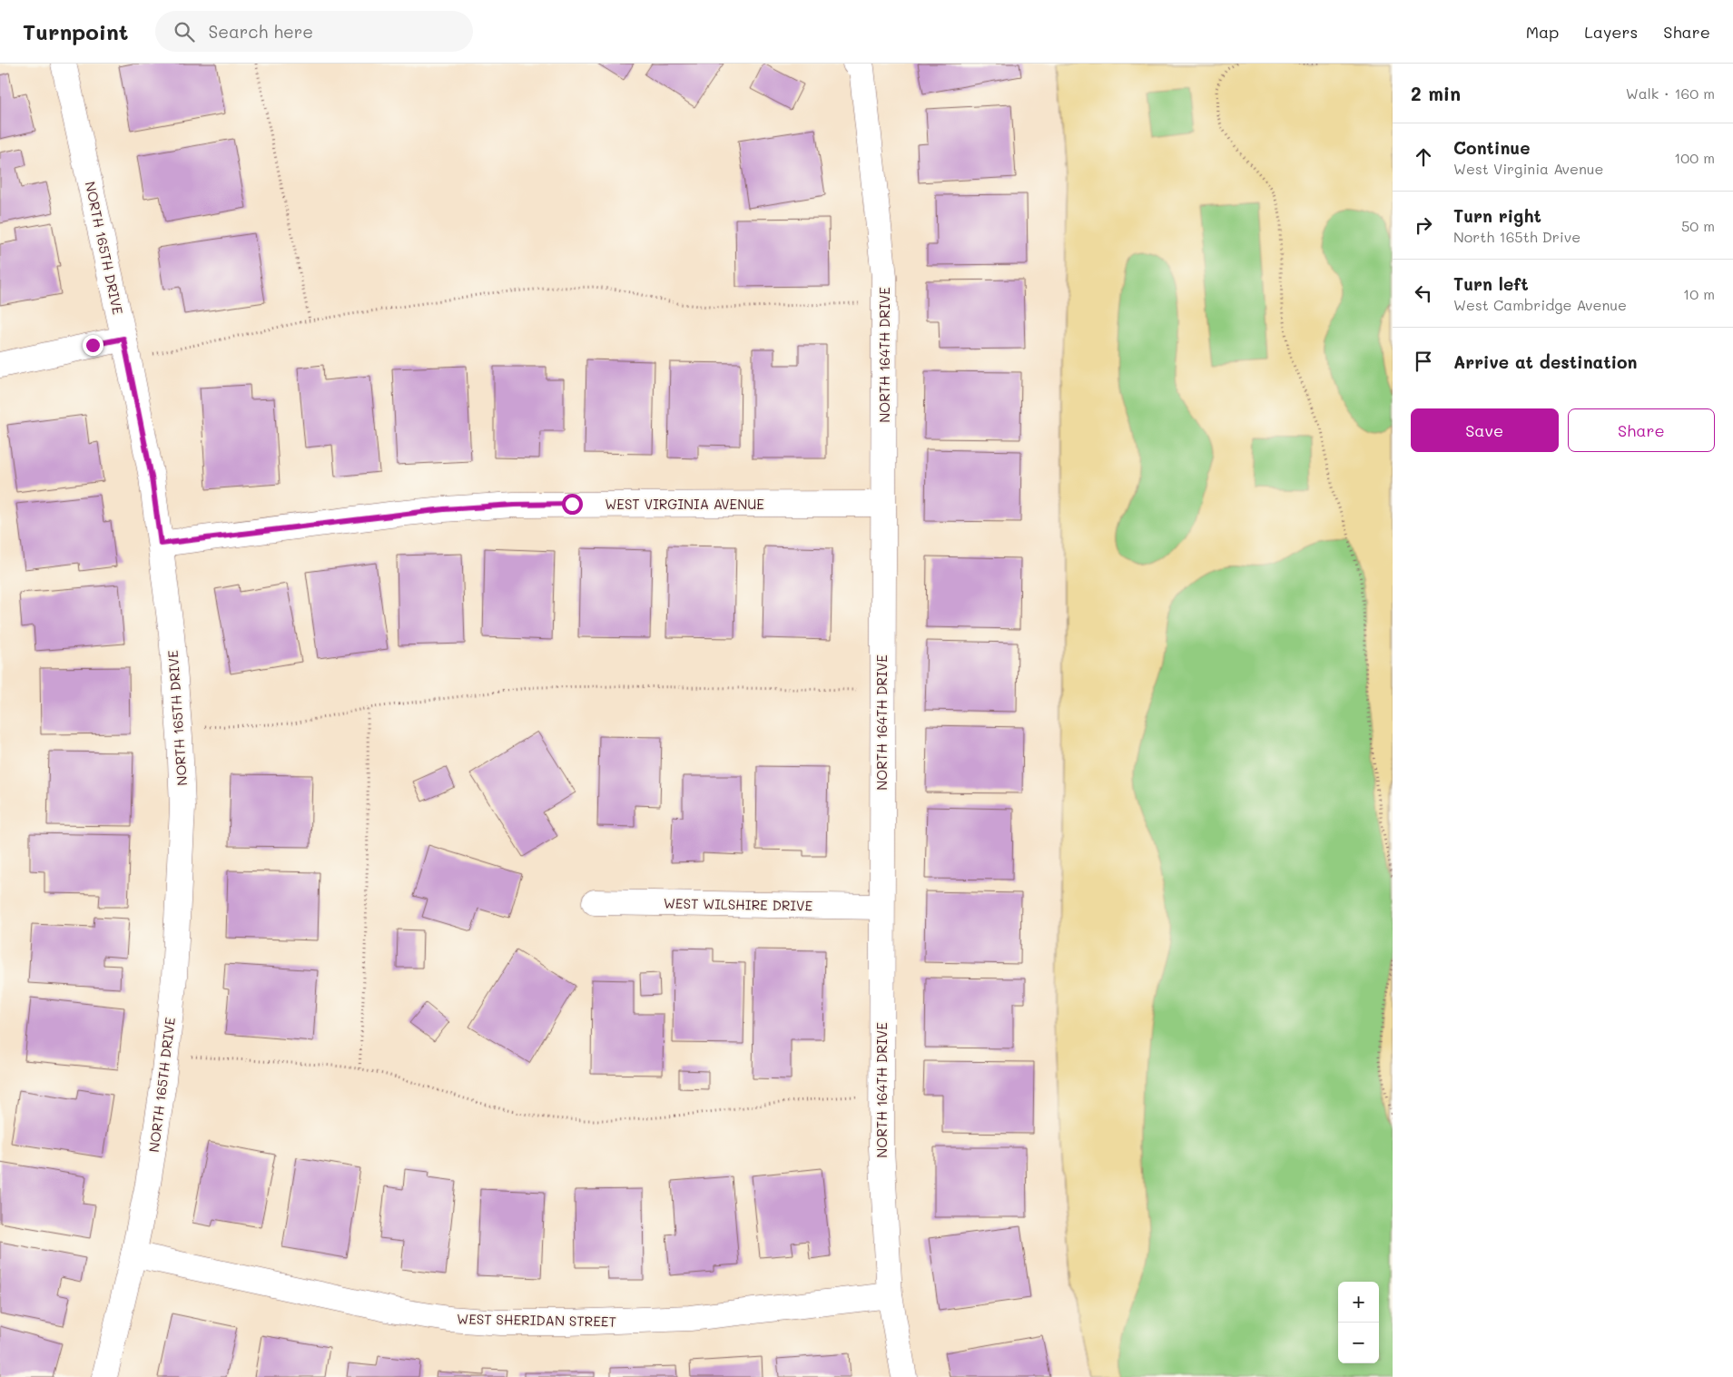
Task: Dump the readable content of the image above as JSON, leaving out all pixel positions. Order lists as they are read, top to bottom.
{
  "streets": {
    "street": [
      "NORTH 165TH DRIVE",
      "NORTH 164TH DRIVE",
      "WEST VIRGINIA AVENUE",
      "WEST WILSHIRE DRIVE",
      "WEST SHERIDAN STREET"
    ]
  },
  "crossings": [
    ["NORTH 165TH DRIVE", "WEST VIRGINIA AVENUE"],
    ["NORTH 165TH DRIVE", "WEST SHERIDAN STREET"],
    ["NORTH 164TH DRIVE", "WEST VIRGINIA AVENUE"],
    ["NORTH 164TH DRIVE", "WEST WILSHIRE DRIVE"],
    ["NORTH 164TH DRIVE", "WEST SHERIDAN STREET"]
  ],
  "page": {
    "header": "Turnpoint",
    "search": "Search here",
    "nav": ["Map", "Layers", "Share"],
    "heading": ["2 min", "Walk · 160 m"],
    "list": [
      ["Continue", "West Virginia Avenue", "100 m"],
      ["Turn right", "North 165th Drive", "50 m"],
      ["Turn left", "West Cambridge Avenue", "10 m"],
      "Arrive at destination"
    ],
    "buttons": ["Save", "Share"],
    "map_buttons": ["+", "−"]
  }
}
